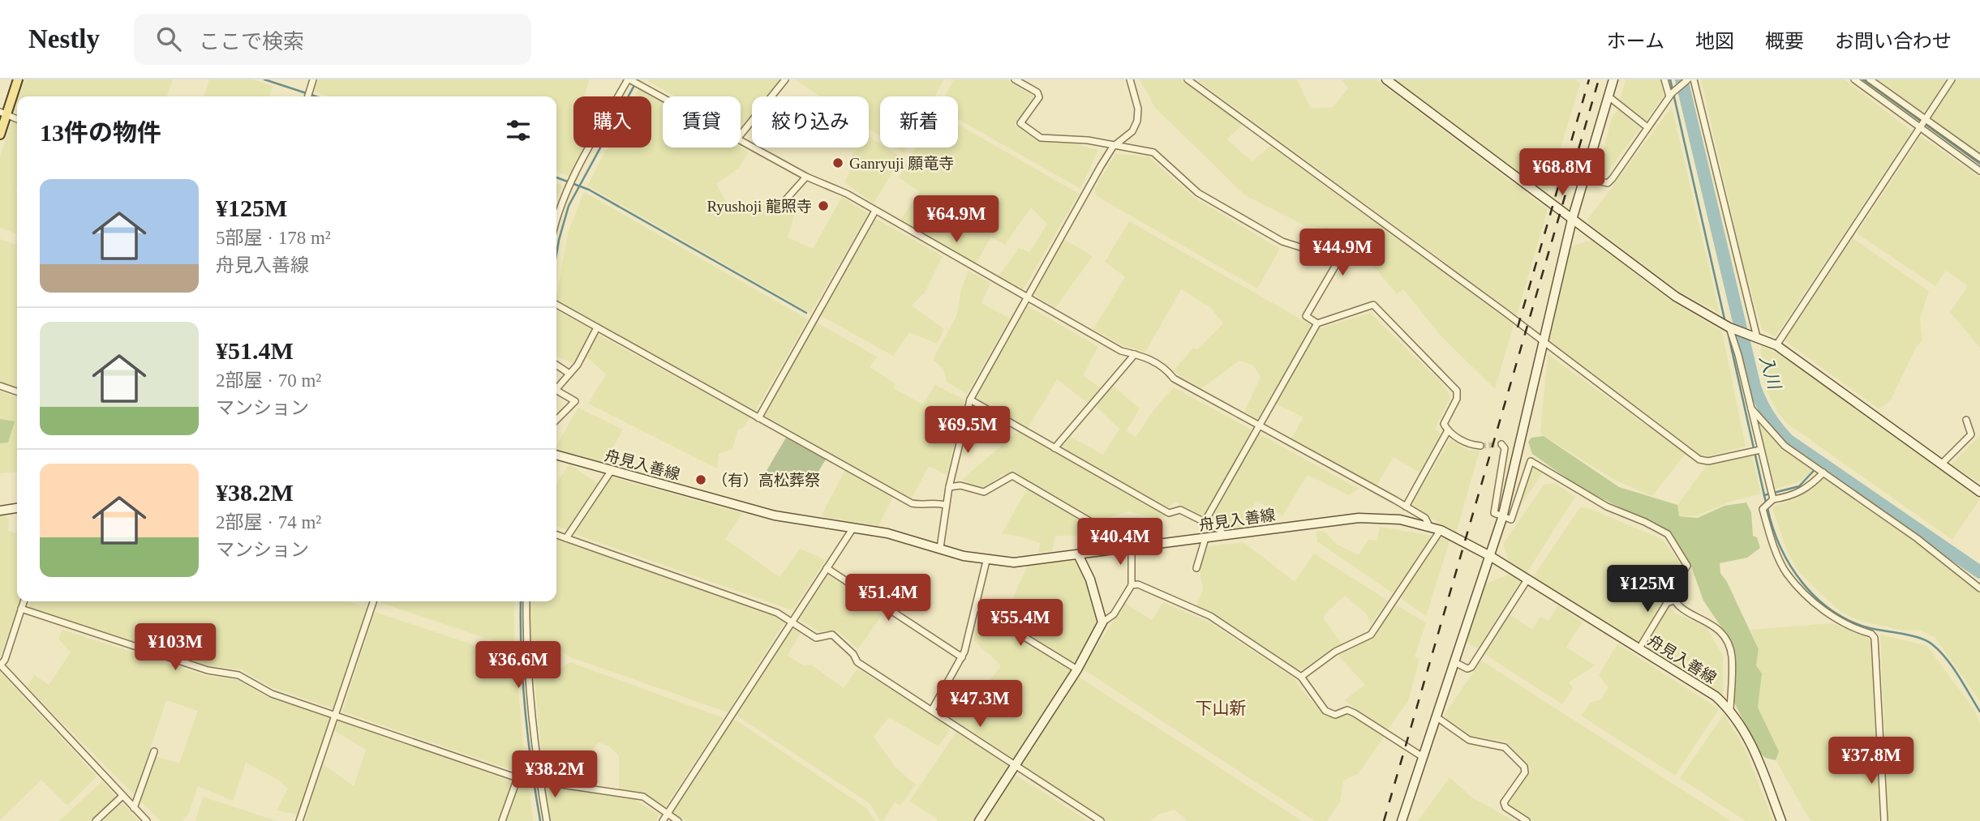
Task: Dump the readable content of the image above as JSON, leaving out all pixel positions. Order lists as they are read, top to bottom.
{
  "streets": {
    "street": ["舟見入善線"]
  },
  "districts": ["下山新"],
  "water": ["入川"],
  "places": ["Ganryuji 願竜寺", "Ryushoji 龍照寺", "（有）高松葬祭"],
  "page": {
    "header": "Nestly",
    "search": "ここで検索",
    "nav": [
      "ホーム",
      "地図",
      "概要",
      "お問い合わせ"
    ],
    "chip": [
      "購入",
      "賃貸",
      "絞り込み",
      "新着"
    ],
    "heading": "13件の物件",
    "price": [
      "¥68.8M",
      "¥64.9M",
      "¥44.9M",
      "¥69.5M",
      "¥40.4M",
      "¥125M",
      "¥51.4M",
      "¥55.4M",
      "¥103M",
      "¥36.6M",
      "¥47.3M",
      "¥37.8M",
      "¥38.2M"
    ],
    "list": [
      {
        "name": "¥125M",
        "note": "5部屋 · 178 m² · 舟見入善線"
      },
      {
        "name": "¥51.4M",
        "note": "2部屋 · 70 m² · マンション"
      },
      {
        "name": "¥38.2M",
        "note": "2部屋 · 74 m² · マンション"
      }
    ]
  }
}
